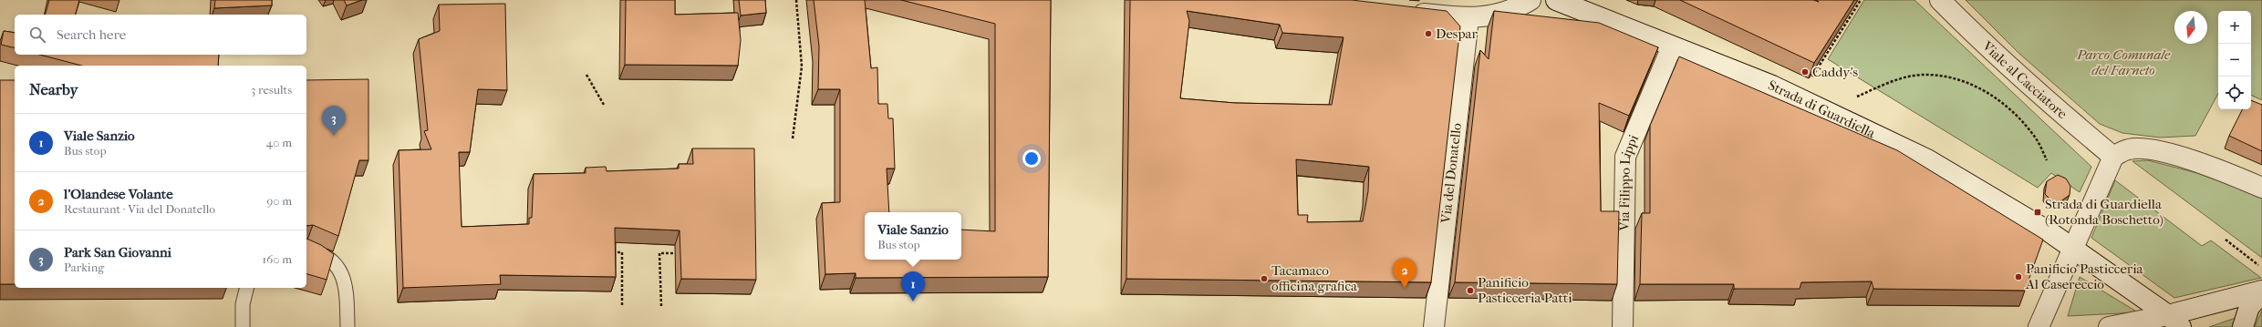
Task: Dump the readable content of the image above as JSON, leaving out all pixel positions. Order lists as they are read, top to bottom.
{
  "streets": {
    "street": [
      "Viale al Cacciatore",
      "Strada di Guardiella",
      "Via del Donatello",
      "Via Filippo Lippi"
    ]
  },
  "crossings": [
    ["Strada di Guardiella", "Via Filippo Lippi"]
  ],
  "parks": ["Parco Comunale del Farneto"],
  "places": {
    "other": [
      "Despar",
      "Caddy's",
      "Panificio Pasticceria Al Casereccio",
      "Tacamaco officina grafica",
      "Panificio Pasticceria Patti"
    ],
    "transit": ["Strada di Guardiella (Rotonda Boschetto)"]
  },
  "north": "bottom",
  "page": {
    "map_buttons": ["+", "−"],
    "search": "Search here",
    "heading": ["Nearby", "3 results"],
    "pins": ["3", "2", "1"],
    "list": [
      {
        "mark": "1",
        "name": "Viale Sanzio",
        "note": "Bus stop",
        "value": "40 m"
      },
      {
        "mark": "2",
        "name": "l'Olandese Volante",
        "note": "Restaurant · Via del Donatello",
        "value": "90 m"
      },
      {
        "mark": "3",
        "name": "Park San Giovanni",
        "note": "Parking",
        "value": "160 m"
      }
    ],
    "popup": ["Viale Sanzio", "Bus stop"]
  }
}
